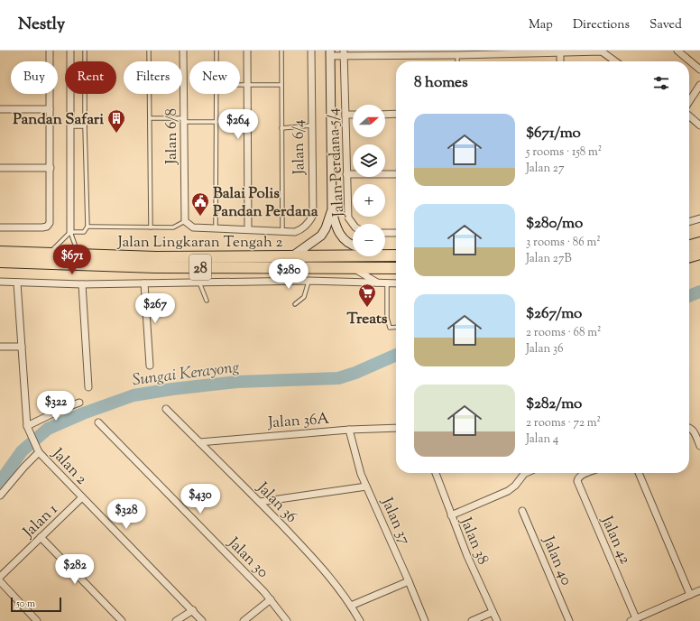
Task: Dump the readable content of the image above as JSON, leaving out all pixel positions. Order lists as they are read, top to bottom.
{
  "streets": {
    "highway": ["Jalan Lingkaran Tengah 2", "28"],
    "street": [
      "Jalan 6/8",
      "Jalan 6/4",
      "Jalan Perdana 5/4",
      "Jalan 36A",
      "Jalan 2",
      "Jalan 36",
      "Jalan 1",
      "Jalan 37",
      "Jalan 42",
      "Jalan 38",
      "Jalan 30",
      "Jalan 40"
    ]
  },
  "crossings": [
    ["Jalan 6/8", "Jalan 6/4"],
    ["Jalan 36A", "Jalan 36"],
    ["Jalan 36A", "Jalan 37"],
    ["Jalan 2", "Jalan 1"]
  ],
  "water": ["Sungai Kerayong"],
  "places": {
    "building": ["Pandan Safari"],
    "public building": ["Balai Polis Pandan Perdana"],
    "supermarket": ["Treats"]
  },
  "scale_bar": "50 m",
  "north": "right",
  "page": {
    "header": "Nestly",
    "nav": ["Map", "Directions", "Saved"],
    "chip": [
      "Buy",
      "Rent",
      "Filters",
      "New"
    ],
    "heading": "8 homes",
    "map_buttons": ["+", "−"],
    "list": [
      {
        "name": "$671/mo",
        "note": "5 rooms · 158 m² · Jalan 27"
      },
      {
        "name": "$280/mo",
        "note": "3 rooms · 86 m² · Jalan 27B"
      },
      {
        "name": "$267/mo",
        "note": "2 rooms · 68 m² · Jalan 36"
      },
      {
        "name": "$282/mo",
        "note": "2 rooms · 72 m² · Jalan 4"
      }
    ],
    "price": [
      "$264",
      "$671",
      "$280",
      "$267",
      "$322",
      "$430",
      "$328",
      "$282"
    ],
    "scale": "50 m"
  }
}
